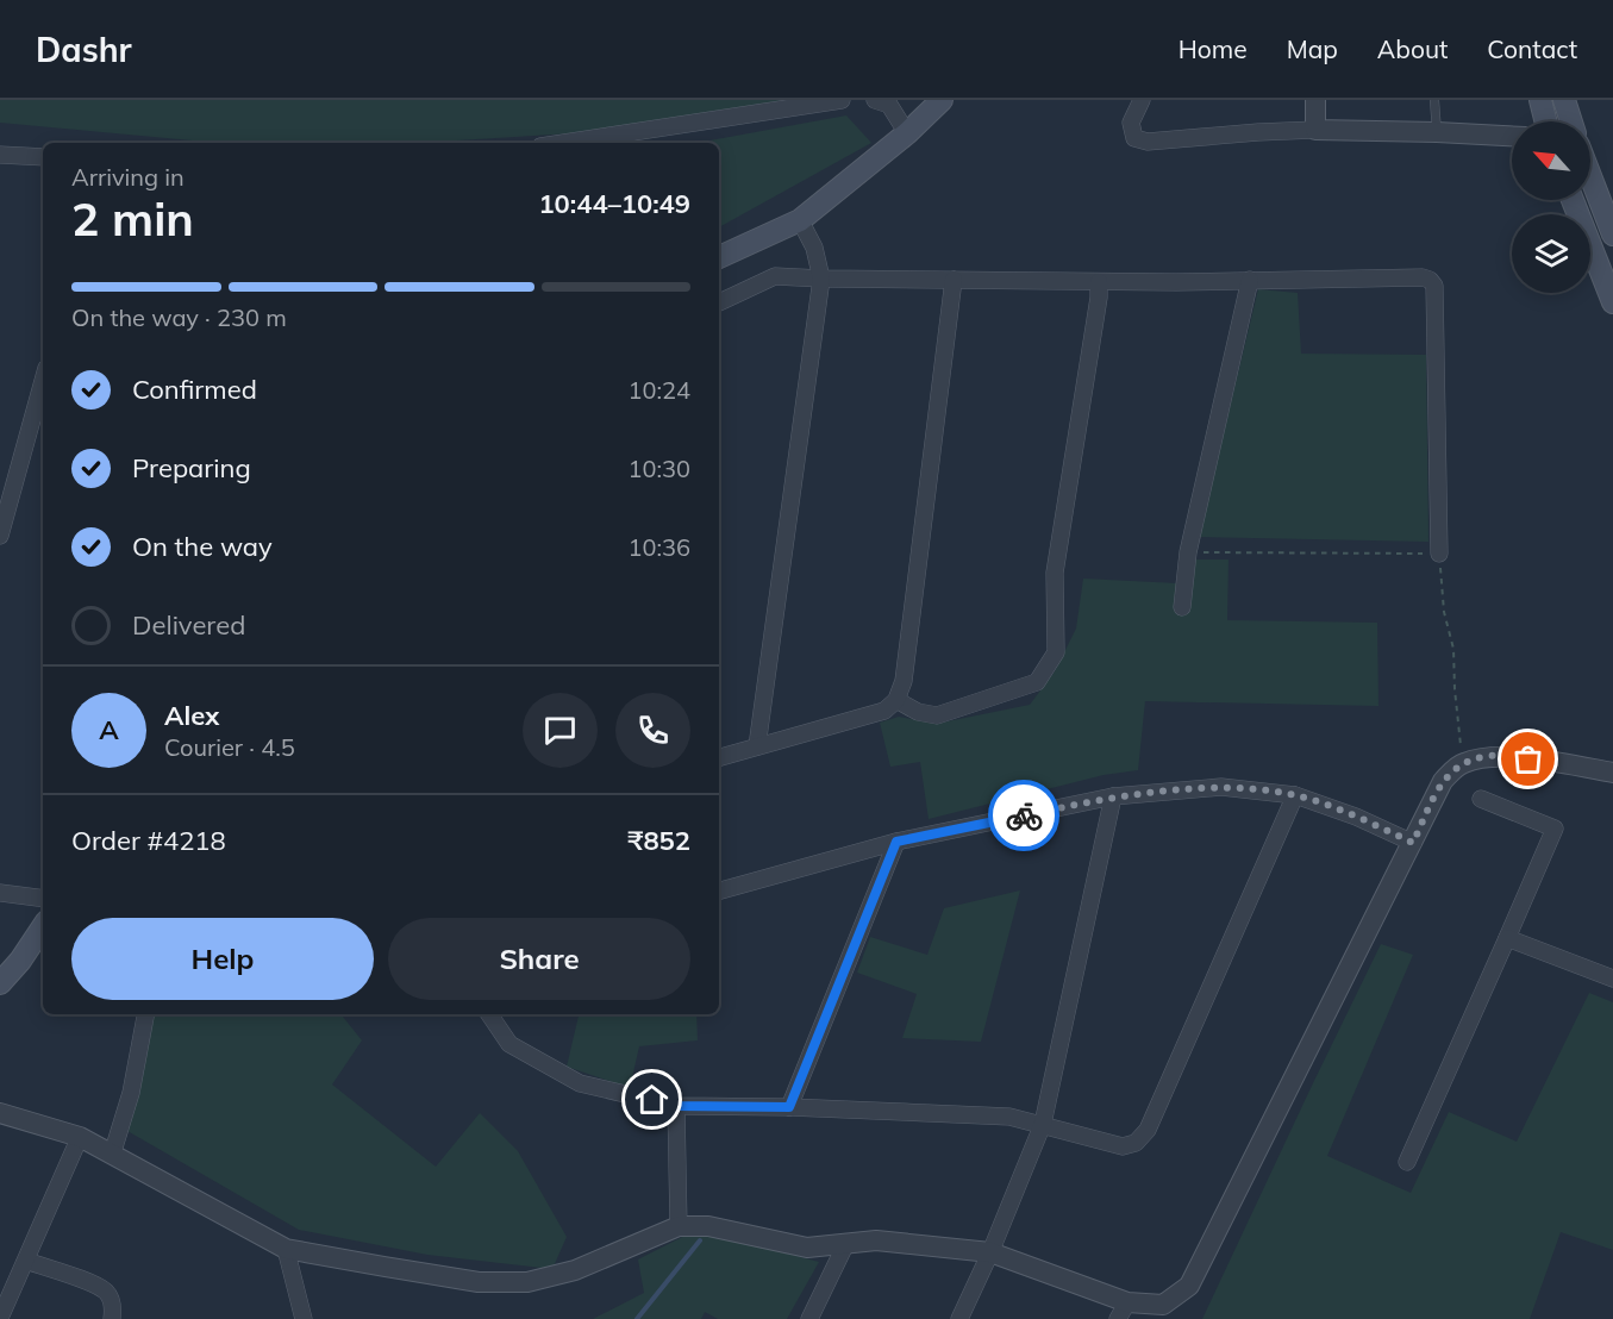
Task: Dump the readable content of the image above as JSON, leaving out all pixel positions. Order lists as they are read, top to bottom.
{
  "north": "top left",
  "page": {
    "header": "Dashr",
    "nav": [
      "Home",
      "Map",
      "About",
      "Contact"
    ],
    "heading": ["2 min", "Arriving in", "10:44–10:49"],
    "panel": [
      "Alex",
      "Courier · 4.5",
      "Order #4218",
      "₹852"
    ],
    "bar": "On the way · 230 m",
    "list": [
      ["Confirmed", "10:24"],
      ["Preparing", "10:30"],
      ["On the way", "10:36"],
      "Delivered"
    ],
    "round": "A",
    "buttons": ["Help", "Share"]
  }
}
